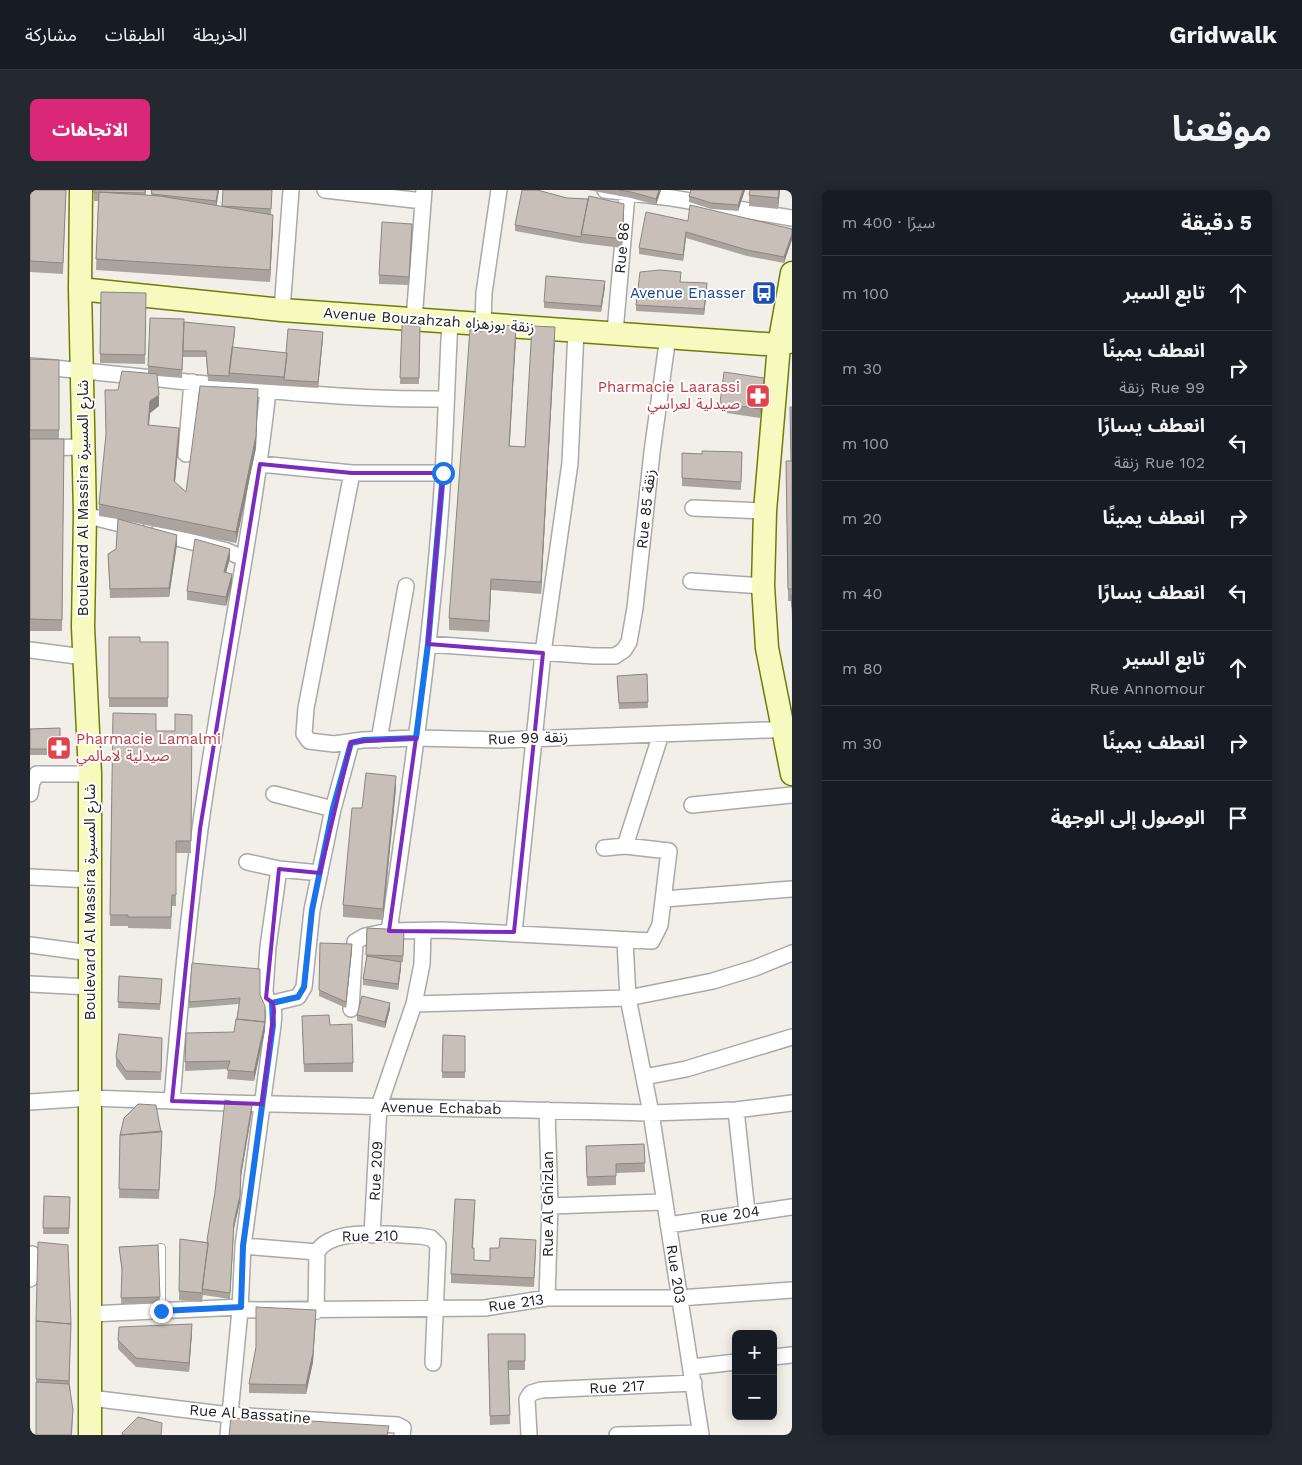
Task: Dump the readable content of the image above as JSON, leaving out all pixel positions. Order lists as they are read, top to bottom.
{
  "streets": {
    "main road": ["Avenue Bouzahzah زنقة بوزهزاه", "Boulevard Al Massira شارع المسيرة"],
    "street": [
      "Rue 86",
      "Rue 85 زنقة",
      "Rue 99 زنقة",
      "Avenue Echabab",
      "Rue 209",
      "Rue Al Ghizlan",
      "Rue 204",
      "Rue 210",
      "Rue 203",
      "Rue 213",
      "Rue 217",
      "Rue Al Bassatine"
    ]
  },
  "crossings": [
    ["Rue 86", "Avenue Bouzahzah زنقة بوزهزاه"],
    ["Avenue Bouzahzah زنقة بوزهزاه", "Boulevard Al Massira شارع المسيرة"],
    ["Avenue Bouzahzah زنقة بوزهزاه", "Rue 85 زنقة"],
    ["Boulevard Al Massira شارع المسيرة", "Avenue Echabab"],
    ["Boulevard Al Massira شارع المسيرة", "Rue 213"],
    ["Boulevard Al Massira شارع المسيرة", "Rue Al Bassatine"],
    ["Avenue Echabab", "Rue 209"],
    ["Avenue Echabab", "Rue Al Ghizlan"],
    ["Avenue Echabab", "Rue 203"],
    ["Rue 209", "Rue 210"],
    ["Rue Al Ghizlan", "Rue 213"],
    ["Rue 204", "Rue 203"],
    ["Rue 210", "Rue 213"],
    ["Rue 203", "Rue 213"],
    ["Rue 203", "Rue 217"]
  ],
  "places": {
    "bus stop": ["Avenue Enasser"],
    "pharmacy": ["Pharmacie Laarassi صيدلية لعراسي", "Pharmacie Lamalmi صيدلية لامالمي"]
  },
  "page": {
    "header": "Gridwalk",
    "nav": ["الخريطة", "الطبقات", "مشاركة"],
    "title": "موقعنا",
    "buttons": "الاتجاهات",
    "heading": ["5 دقيقة", "سيرًا · 400 m"],
    "list": [
      ["تابع السير", "100 m"],
      ["انعطف يمينًا", "Rue 99 زنقة", "30 m"],
      ["انعطف يسارًا", "Rue 102 زنقة", "100 m"],
      ["انعطف يمينًا", "20 m"],
      ["انعطف يسارًا", "40 m"],
      ["تابع السير", "Rue Annomour", "80 m"],
      ["انعطف يمينًا", "30 m"],
      "الوصول إلى الوجهة"
    ],
    "map_buttons": ["+", "−"]
  }
}
